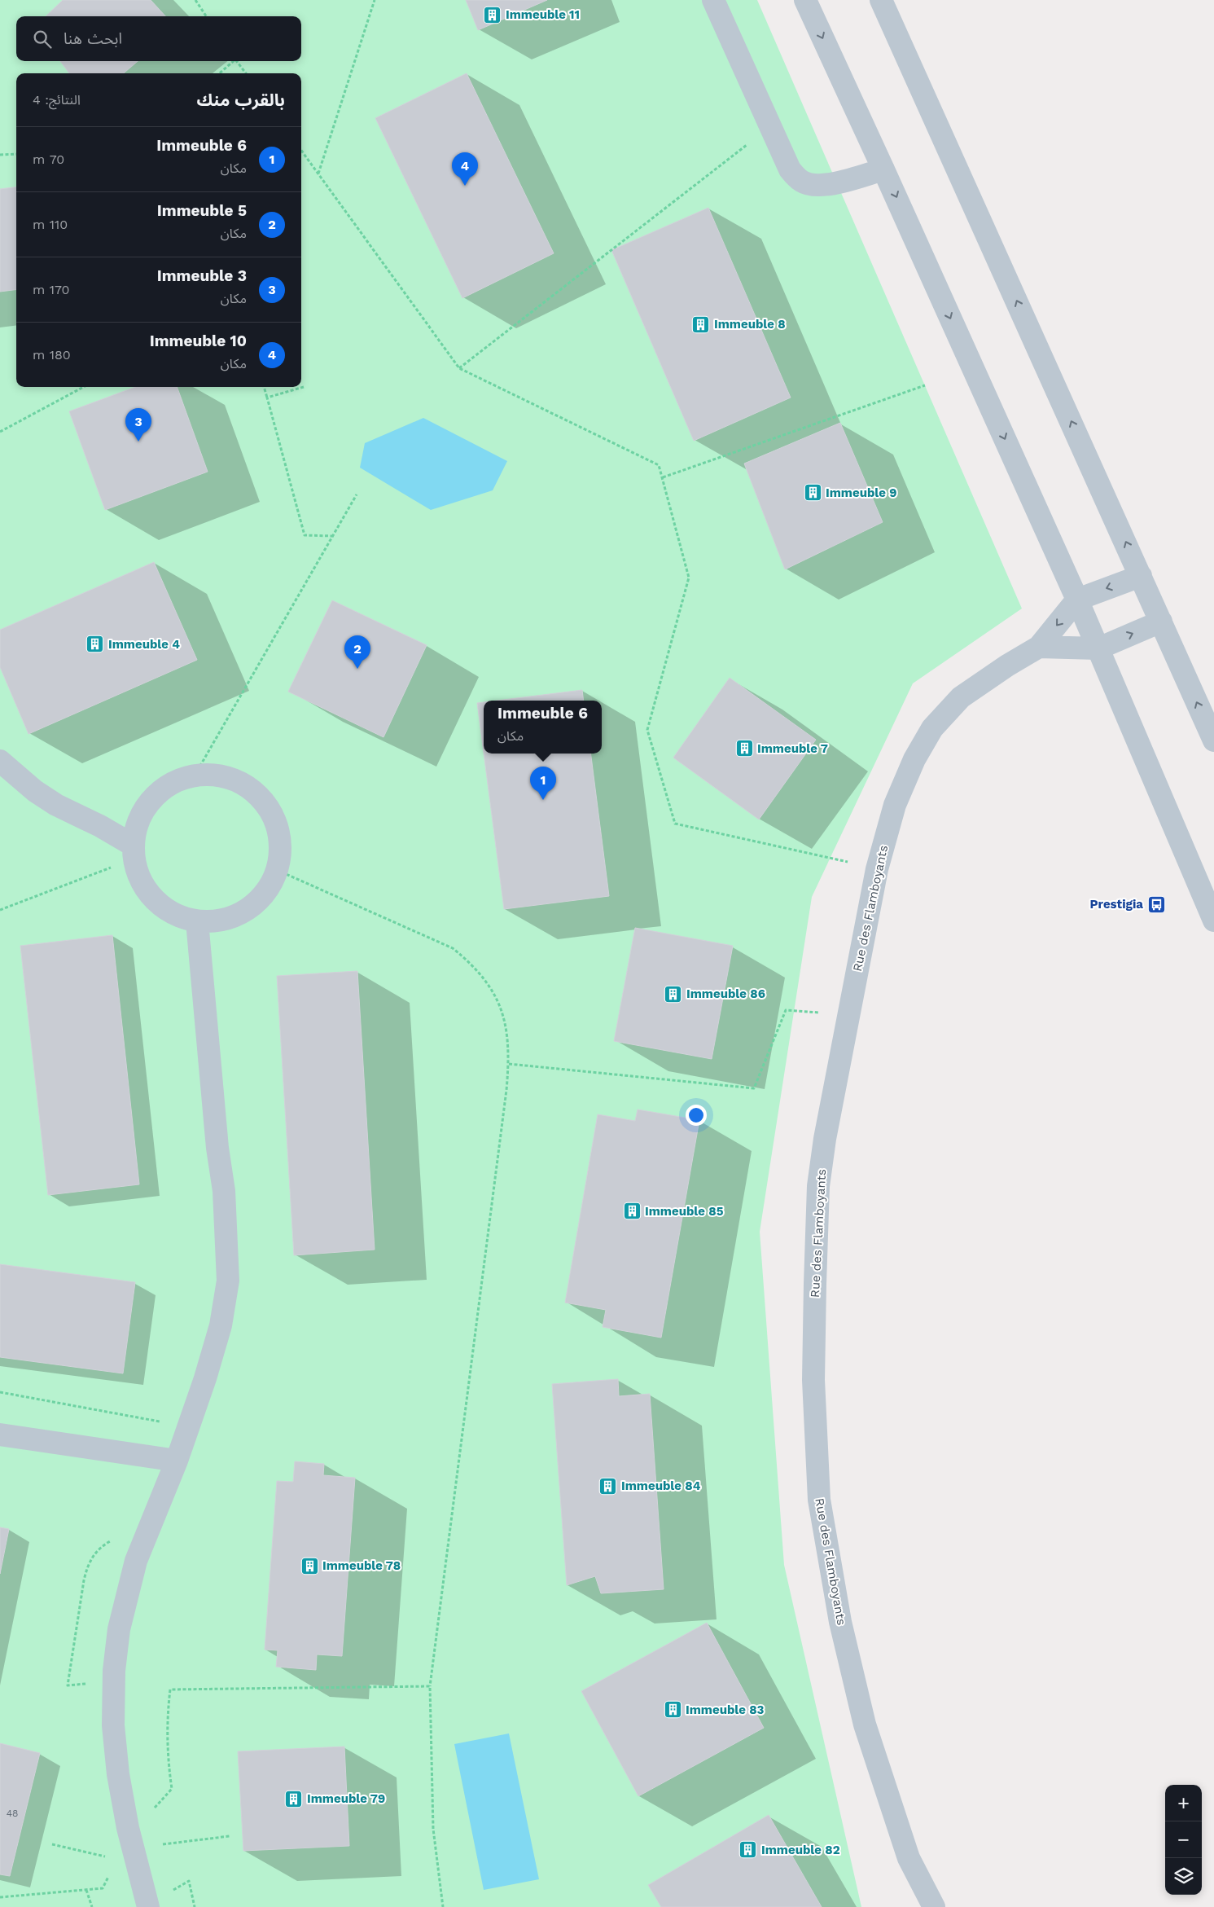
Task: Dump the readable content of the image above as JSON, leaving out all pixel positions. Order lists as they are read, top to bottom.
{
  "streets": {
    "street": ["Rue des Flamboyants"]
  },
  "places": {
    "building": [
      "Immeuble 11",
      "Immeuble 8",
      "Immeuble 9",
      "Immeuble 4",
      "Immeuble 7",
      "Immeuble 86",
      "Immeuble 85",
      "Immeuble 84",
      "Immeuble 78",
      "Immeuble 83",
      "Immeuble 79",
      "Immeuble 82"
    ],
    "bus stop": ["Prestigia"]
  },
  "house_numbers": ["48"],
  "page": {
    "search": "ابحث هنا",
    "heading": ["بالقرب منك", "النتائج: 4"],
    "list": [
      {
        "mark": "1",
        "name": "Immeuble 6",
        "note": "مكان",
        "value": "70 m"
      },
      {
        "mark": "2",
        "name": "Immeuble 5",
        "note": "مكان",
        "value": "110 m"
      },
      {
        "mark": "3",
        "name": "Immeuble 3",
        "note": "مكان",
        "value": "170 m"
      },
      {
        "mark": "4",
        "name": "Immeuble 10",
        "note": "مكان",
        "value": "180 m"
      }
    ],
    "pins": [
      "4",
      "3",
      "2",
      "1"
    ],
    "popup": ["Immeuble 6", "مكان"],
    "map_buttons": ["+", "−"]
  }
}
